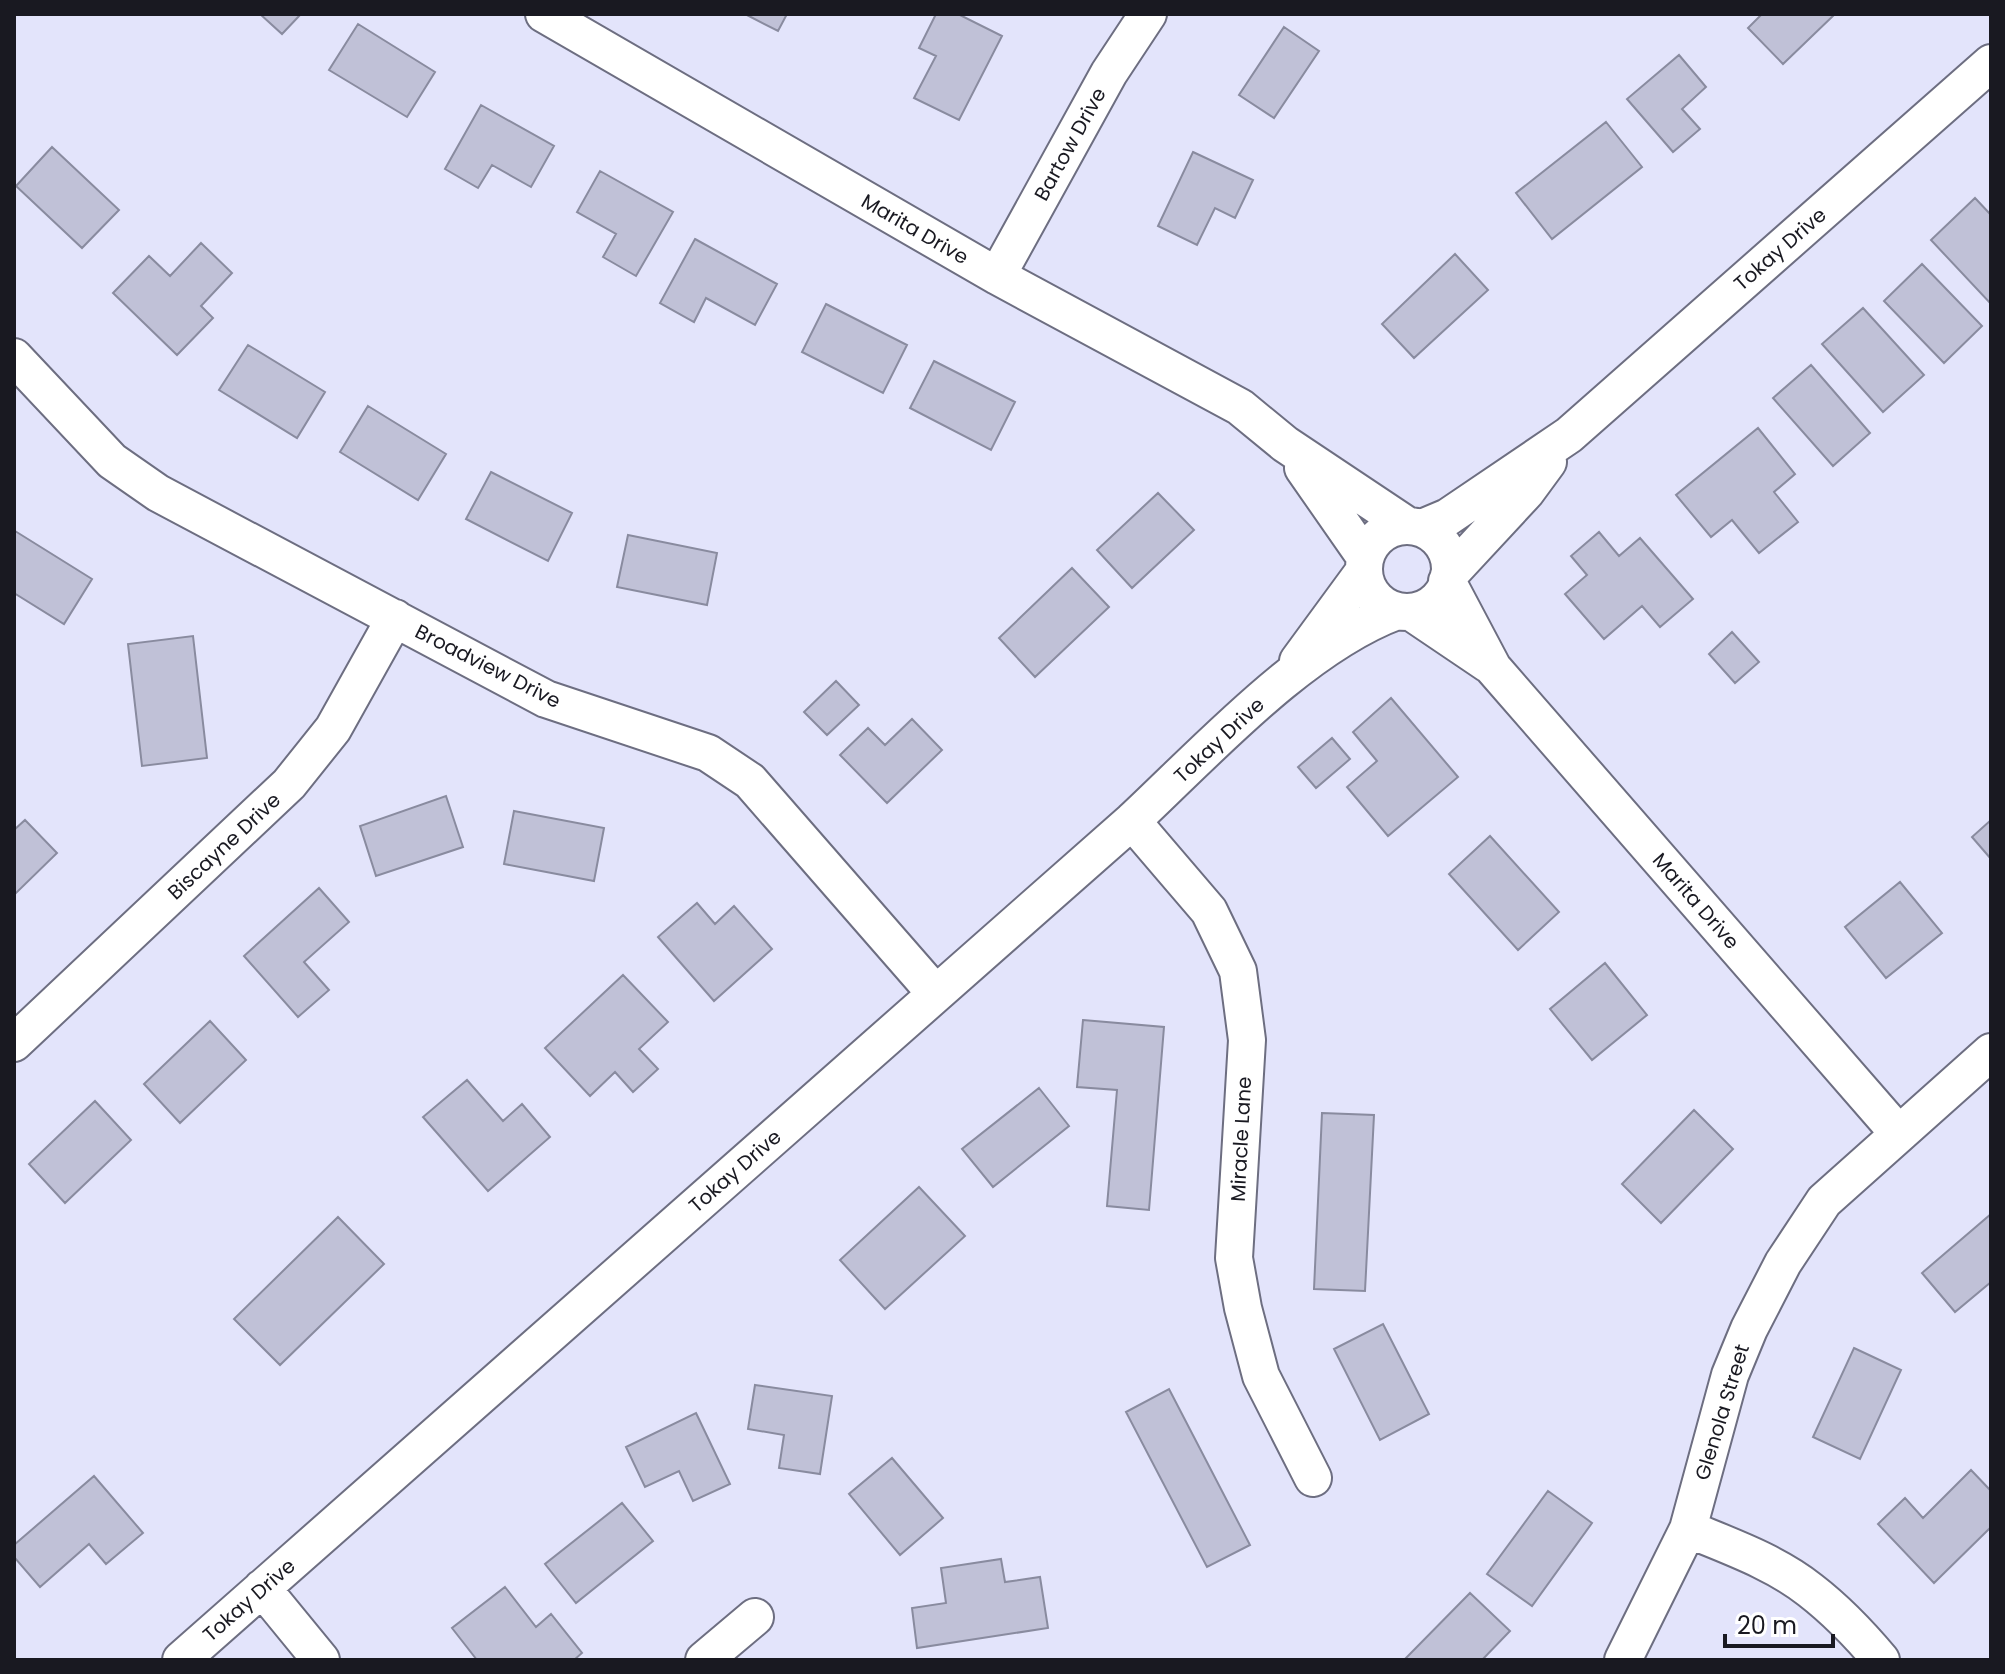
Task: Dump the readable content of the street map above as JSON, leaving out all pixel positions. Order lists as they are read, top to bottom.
{
  "streets": {
    "street": [
      "Bartow Drive",
      "Marita Drive",
      "Tokay Drive",
      "Broadview Drive",
      "Biscayne Drive",
      "Miracle Lane",
      "Glenola Street"
    ]
  },
  "crossings": [
    ["Bartow Drive", "Marita Drive"],
    ["Marita Drive", "Tokay Drive"],
    ["Marita Drive", "Glenola Street"],
    ["Tokay Drive", "Broadview Drive"],
    ["Tokay Drive", "Miracle Lane"],
    ["Broadview Drive", "Biscayne Drive"]
  ],
  "scale_bar": "20 m"
}
